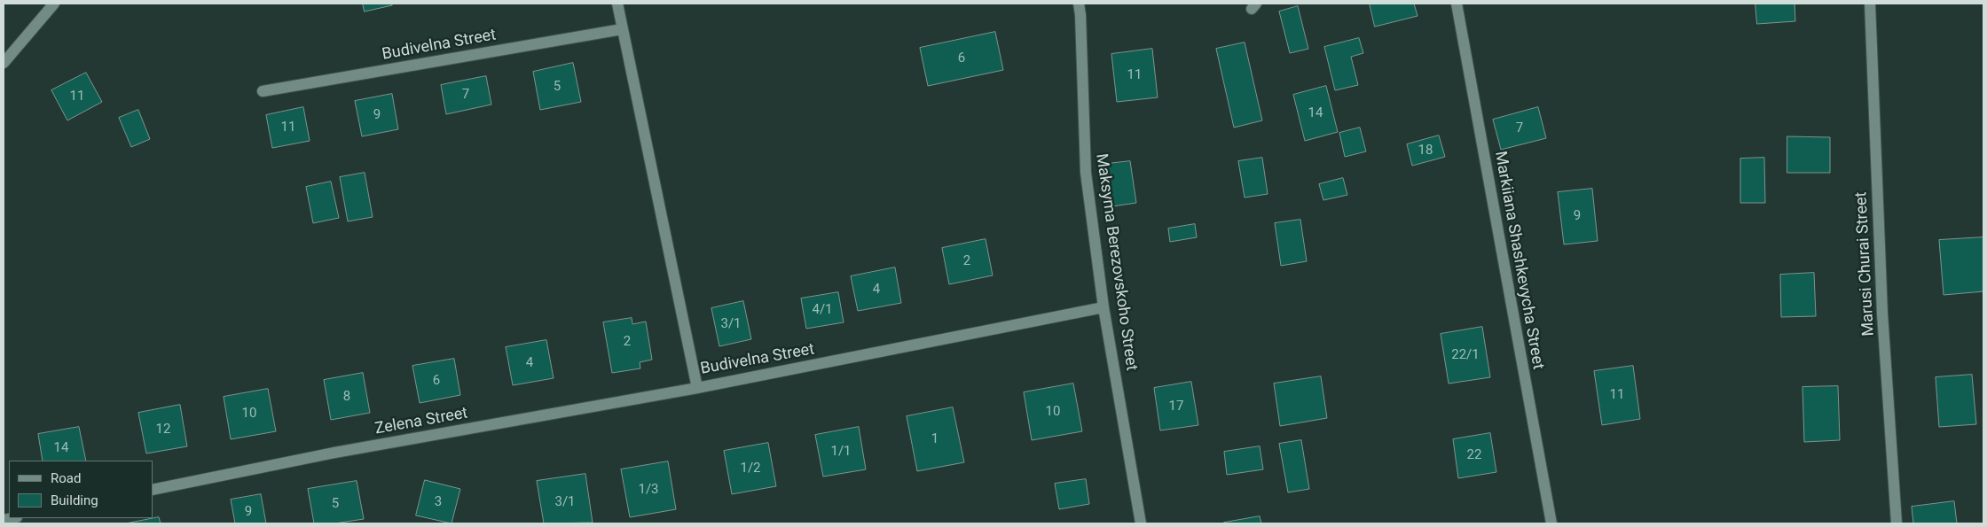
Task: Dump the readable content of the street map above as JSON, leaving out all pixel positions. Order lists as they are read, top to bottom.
{
  "streets": {
    "street": [
      "Budivelna Street",
      "Markiiana Shashkevycha Street",
      "Maksyma Berezovskoho Street",
      "Marusi Churai Street",
      "Zelena Street"
    ]
  },
  "crossings": [
    ["Budivelna Street", "Maksyma Berezovskoho Street"],
    ["Budivelna Street", "Zelena Street"]
  ],
  "house_numbers": [
    "6",
    "11",
    "5",
    "7",
    "11",
    "14",
    "9",
    "11",
    "7",
    "18",
    "9",
    "2",
    "4",
    "4/1",
    "3/1",
    "2",
    "22/1",
    "4",
    "6",
    "11",
    "8",
    "17",
    "10",
    "10",
    "12",
    "1",
    "14",
    "1/1",
    "22",
    "1/2",
    "1/3",
    "3",
    "3/1",
    "5",
    "9"
  ],
  "legend": ["Road", "Building"]
}
